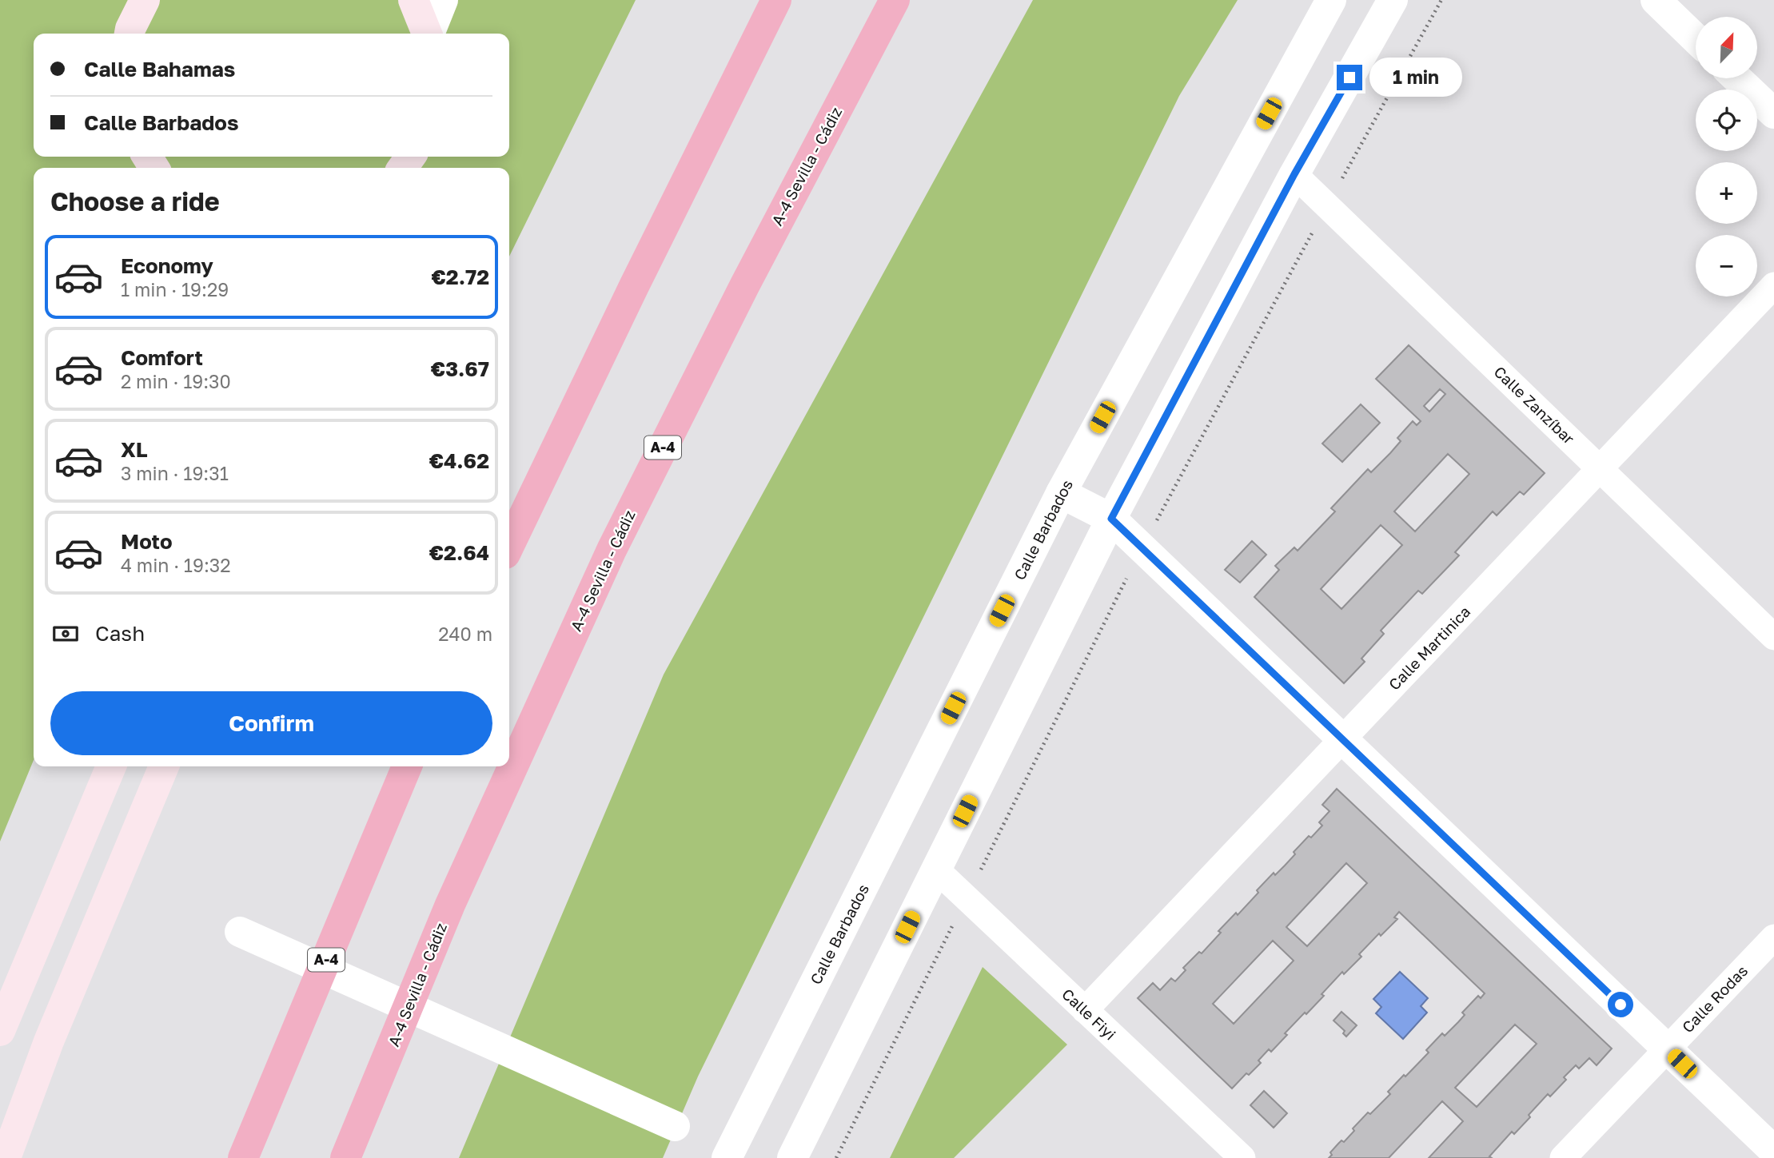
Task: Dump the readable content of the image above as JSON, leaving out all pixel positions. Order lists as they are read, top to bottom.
{
  "streets": {
    "highway": ["A-4 Sevilla - Cádiz", "A-4"],
    "street": [
      "Calle Zanzíbar",
      "Calle Barbados",
      "Calle Martinica",
      "Calle Rodas",
      "Calle Fiyi"
    ]
  },
  "crossings": [
    ["Calle Zanzíbar", "Calle Martinica"],
    ["Calle Martinica", "Calle Fiyi"]
  ],
  "north": "top right",
  "page": {
    "map_buttons": ["+", "−"],
    "banner": ["Calle Bahamas", "Calle Barbados"],
    "bubble": "1 min",
    "heading": "Choose a ride",
    "list": [
      {
        "name": "Economy",
        "note": "1 min · 19:29",
        "value": "€2.72"
      },
      {
        "name": "Comfort",
        "note": "2 min · 19:30",
        "value": "€3.67"
      },
      {
        "name": "XL",
        "note": "3 min · 19:31",
        "value": "€4.62"
      },
      {
        "name": "Moto",
        "note": "4 min · 19:32",
        "value": "€2.64"
      }
    ],
    "pay": ["Cash", "240 m"],
    "buttons": "Confirm"
  }
}
